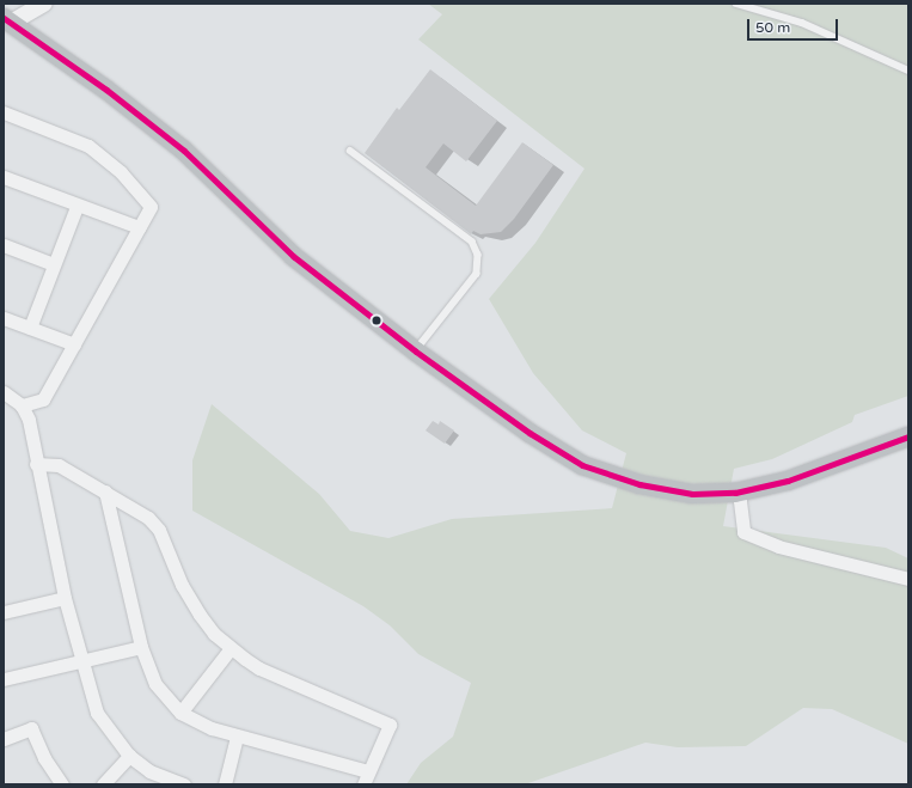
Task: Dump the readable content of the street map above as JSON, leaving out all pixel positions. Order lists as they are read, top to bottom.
{
  "scale_bar": "50 m"
}
